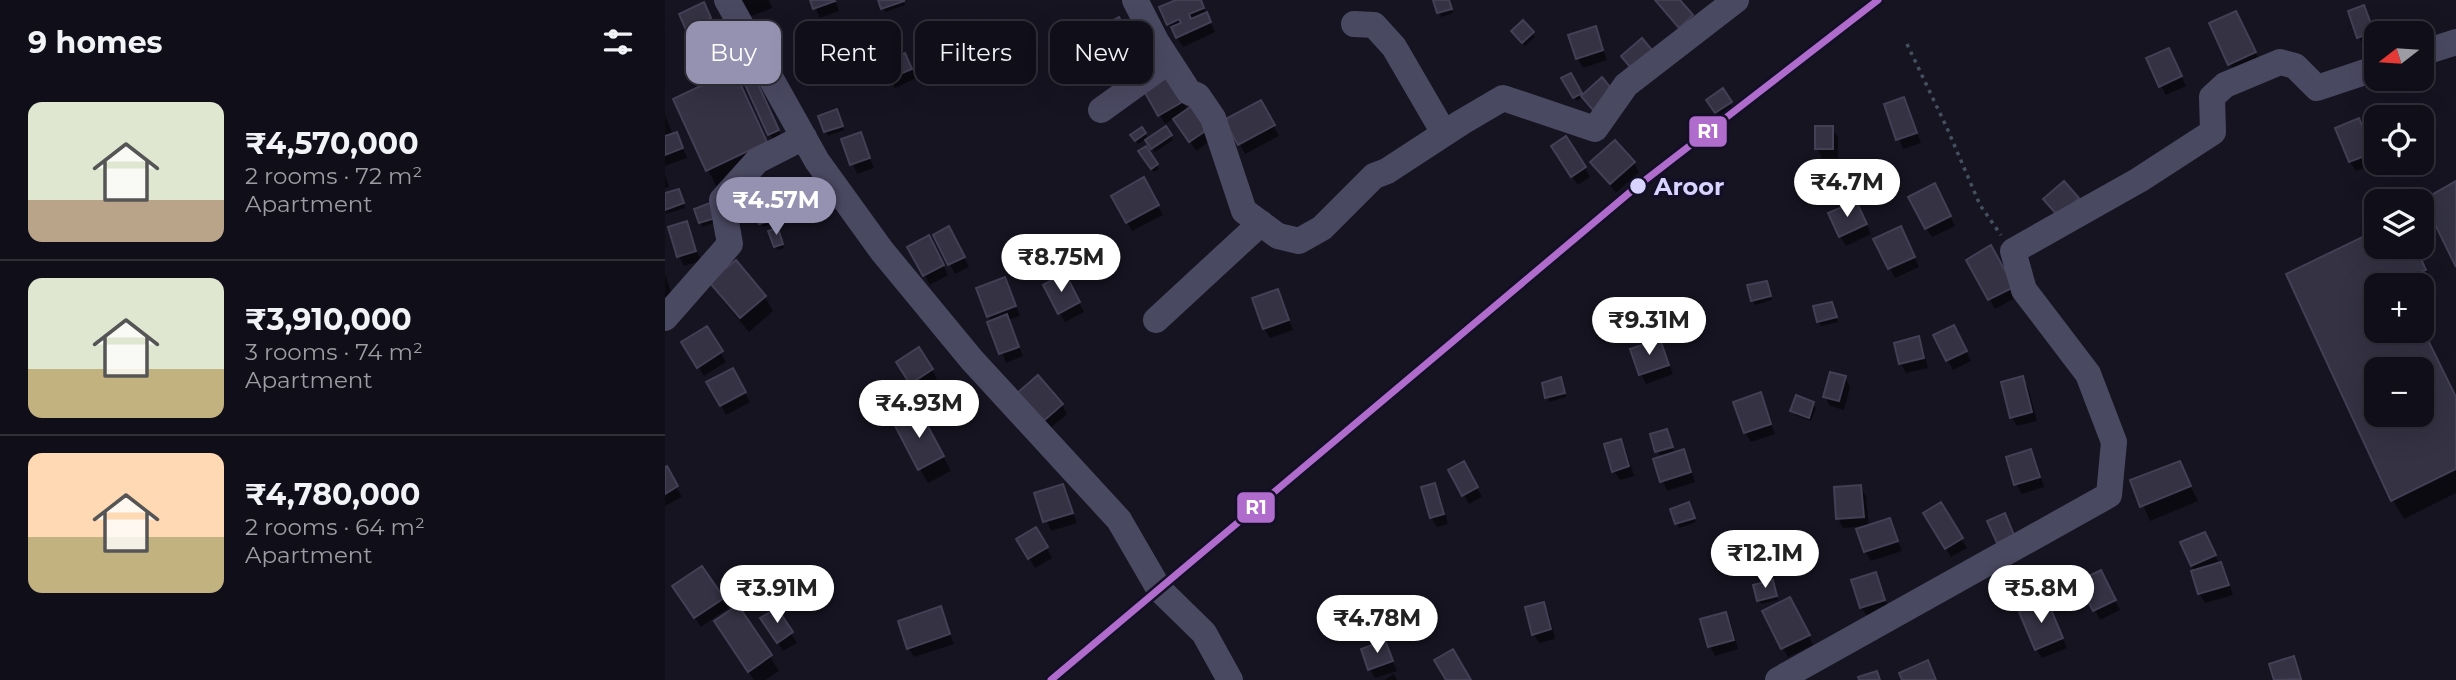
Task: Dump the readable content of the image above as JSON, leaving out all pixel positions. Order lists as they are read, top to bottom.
{
  "places": ["Aroor"],
  "lines": ["transit line R1"],
  "north": "left",
  "page": {
    "heading": "9 homes",
    "map_buttons": ["+", "−"],
    "chip": [
      "Buy",
      "Rent",
      "Filters",
      "New"
    ],
    "list": [
      {
        "name": "₹4,570,000",
        "note": "2 rooms · 72 m² · Apartment"
      },
      {
        "name": "₹3,910,000",
        "note": "3 rooms · 74 m² · Apartment"
      },
      {
        "name": "₹4,780,000",
        "note": "2 rooms · 64 m² · Apartment"
      }
    ],
    "price": [
      "₹4.7M",
      "₹4.57M",
      "₹8.75M",
      "₹9.31M",
      "₹4.93M",
      "₹12.1M",
      "₹3.91M",
      "₹5.8M",
      "₹4.78M"
    ]
  }
}
